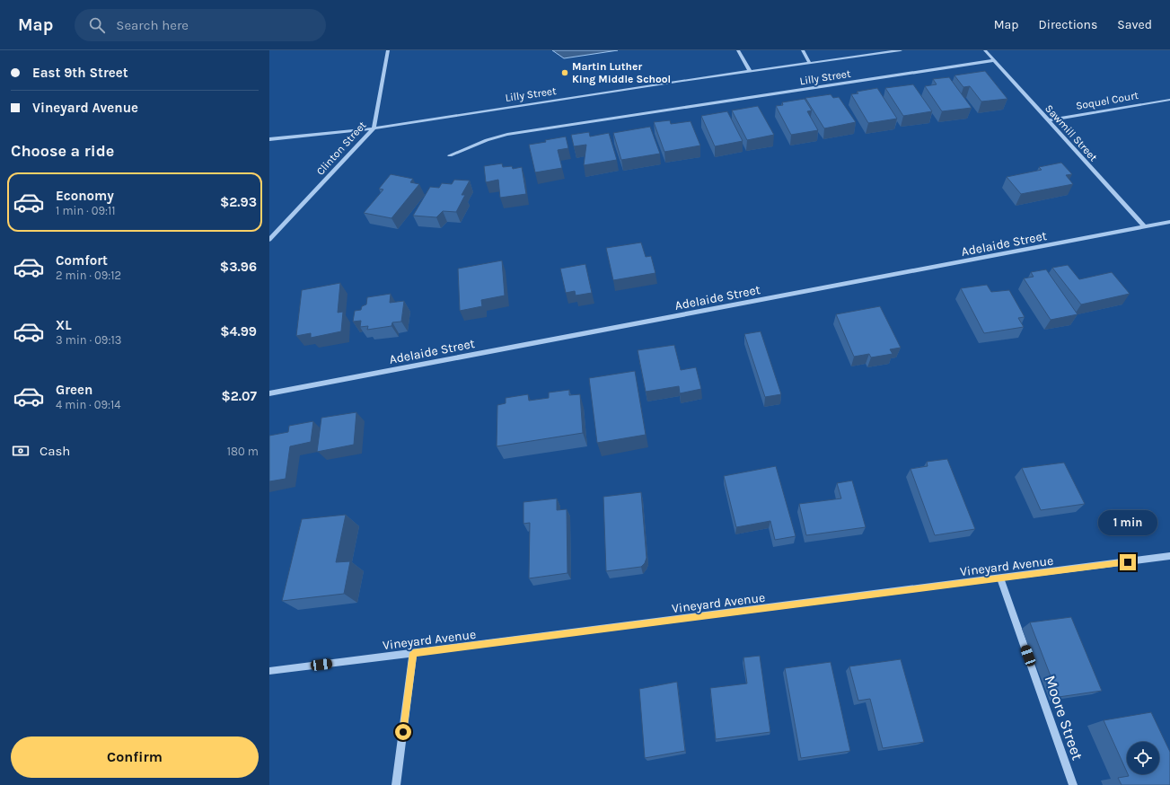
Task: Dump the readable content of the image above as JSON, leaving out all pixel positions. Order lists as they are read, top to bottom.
{
  "streets": {
    "street": [
      "Lilly Street",
      "Soquel Court",
      "Sawmill Street",
      "Clinton Street",
      "Adelaide Street",
      "Vineyard Avenue",
      "Moore Street"
    ]
  },
  "crossings": [
    ["Lilly Street", "Sawmill Street"],
    ["Lilly Street", "Clinton Street"],
    ["Soquel Court", "Sawmill Street"],
    ["Sawmill Street", "Adelaide Street"],
    ["Vineyard Avenue", "Moore Street"]
  ],
  "places": ["Martin Luther King Middle School"],
  "page": {
    "header": "Map",
    "search": "Search here",
    "nav": ["Map", "Directions", "Saved"],
    "banner": ["East 9th Street", "Vineyard Avenue"],
    "heading": "Choose a ride",
    "list": [
      {
        "name": "Economy",
        "note": "1 min · 09:11",
        "value": "$2.93"
      },
      {
        "name": "Comfort",
        "note": "2 min · 09:12",
        "value": "$3.96"
      },
      {
        "name": "XL",
        "note": "3 min · 09:13",
        "value": "$4.99"
      },
      {
        "name": "Green",
        "note": "4 min · 09:14",
        "value": "$2.07"
      }
    ],
    "pay": ["Cash", "180 m"],
    "bubble": "1 min",
    "buttons": "Confirm"
  }
}
